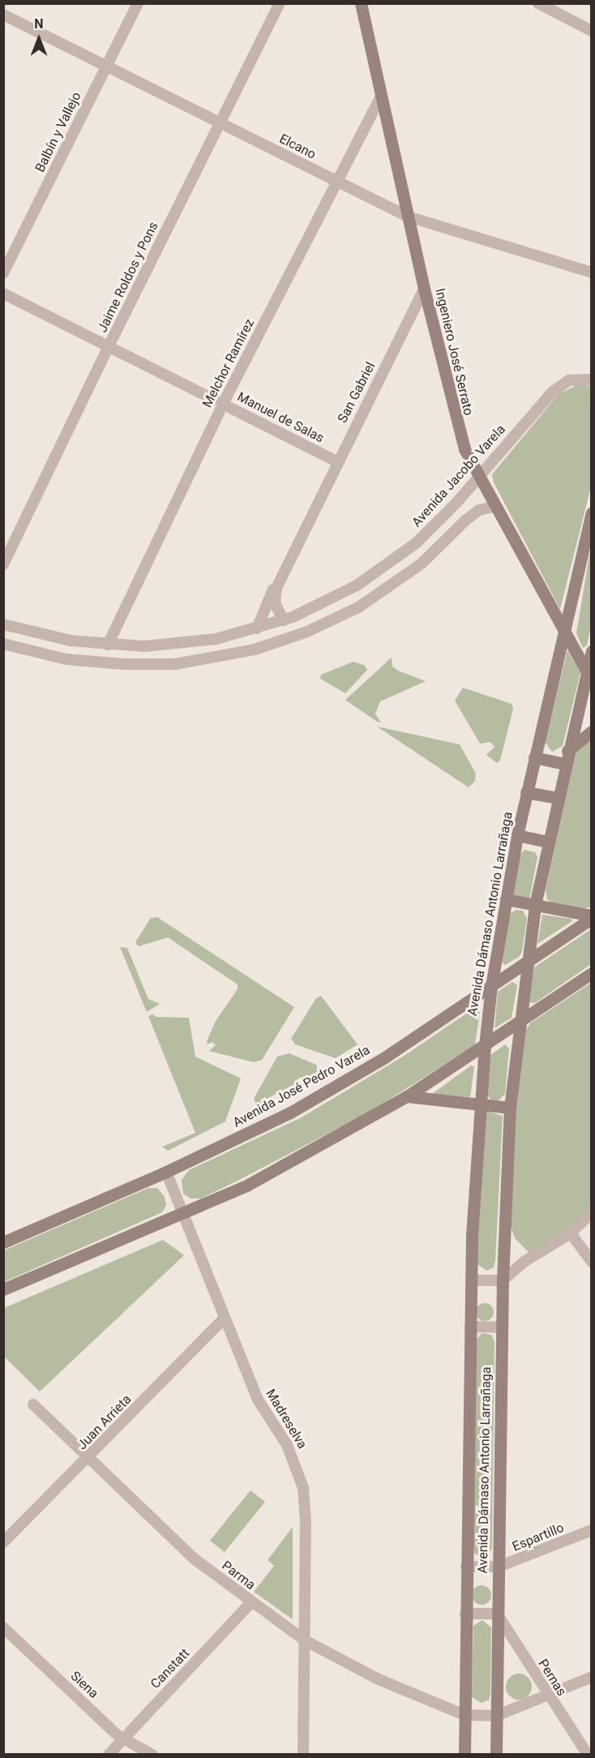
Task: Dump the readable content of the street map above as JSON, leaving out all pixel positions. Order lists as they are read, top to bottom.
{
  "streets": {
    "street": [
      "Balbín y Vallejo",
      "Elcano",
      "Jaime Roldos y Pons",
      "Ingeniero José Serrato",
      "Melchor Ramírez",
      "San Gabriel",
      "Manuel de Salas",
      "Avenida Jacobo Varela",
      "Avenida Dámaso Antonio Larrañaga",
      "Avenida José Pedro Varela",
      "Madreselva",
      "Juan Arrieta",
      "Espartillo",
      "Parma",
      "Canstatt",
      "Pernas",
      "Siena"
    ]
  },
  "crossings": [
    ["Balbín y Vallejo", "Elcano"],
    ["Elcano", "Jaime Roldos y Pons"],
    ["Elcano", "Ingeniero José Serrato"],
    ["Elcano", "Melchor Ramírez"],
    ["Jaime Roldos y Pons", "Manuel de Salas"],
    ["Ingeniero José Serrato", "Melchor Ramírez"],
    ["Ingeniero José Serrato", "San Gabriel"],
    ["Ingeniero José Serrato", "Avenida Jacobo Varela"],
    ["Ingeniero José Serrato", "Avenida Dámaso Antonio Larrañaga"],
    ["Melchor Ramírez", "Manuel de Salas"],
    ["Melchor Ramírez", "Avenida Jacobo Varela"],
    ["San Gabriel", "Manuel de Salas"],
    ["San Gabriel", "Avenida Jacobo Varela"],
    ["Avenida Dámaso Antonio Larrañaga", "Avenida José Pedro Varela"],
    ["Avenida Dámaso Antonio Larrañaga", "Espartillo"],
    ["Avenida Dámaso Antonio Larrañaga", "Parma"],
    ["Avenida Dámaso Antonio Larrañaga", "Pernas"],
    ["Avenida José Pedro Varela", "Madreselva"],
    ["Madreselva", "Juan Arrieta"],
    ["Madreselva", "Parma"],
    ["Juan Arrieta", "Parma"],
    ["Parma", "Canstatt"],
    ["Canstatt", "Siena"]
  ],
  "north": "top"
}
